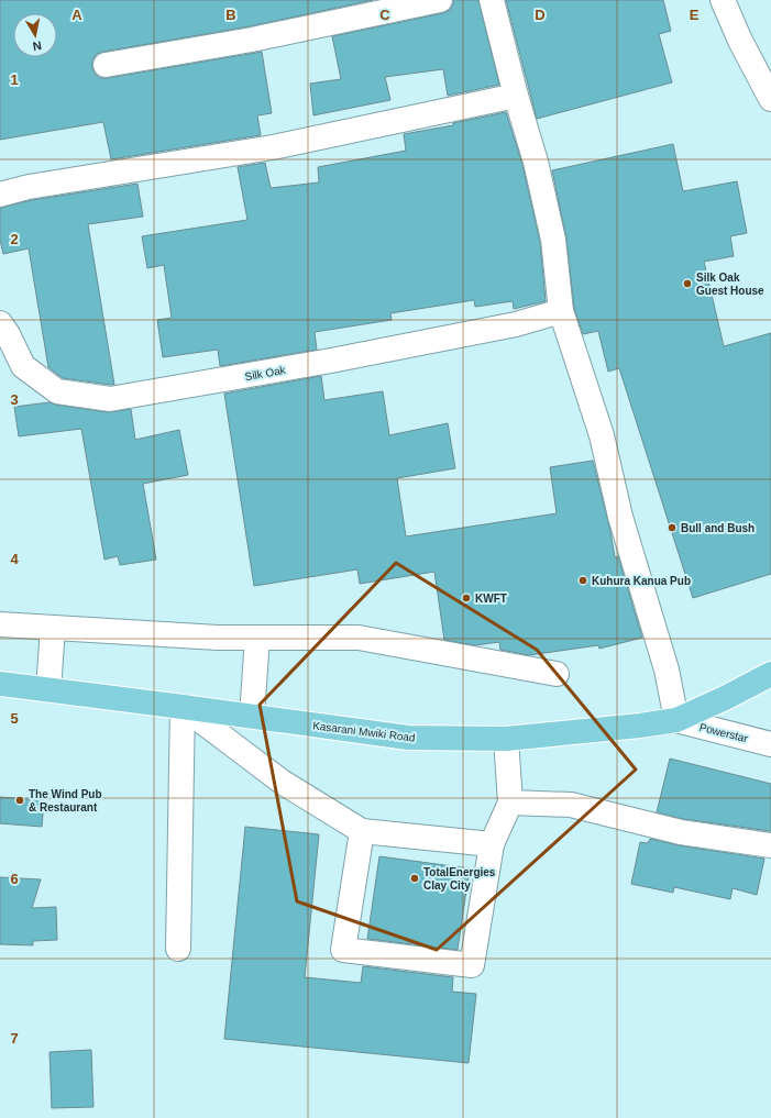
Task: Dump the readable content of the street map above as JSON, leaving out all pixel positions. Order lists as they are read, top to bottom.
{
  "streets": {
    "main road": ["Kasarani Mwiki Road"],
    "street": ["Silk Oak", "Powerstar"]
  },
  "crossings": [
    ["Kasarani Mwiki Road", "Powerstar"]
  ],
  "places": [
    "Silk Oak Guest House",
    "Bull and Bush",
    "Kuhura Kanua Pub",
    "KWFT",
    "The Wind Pub & Restaurant",
    "TotalEnergies Clay City"
  ],
  "north": "bottom",
  "grid": {
    "columns": [
      "A",
      "B",
      "C",
      "D",
      "E"
    ],
    "rows": [
      "1",
      "2",
      "3",
      "4",
      "5",
      "6",
      "7"
    ]
  }
}
